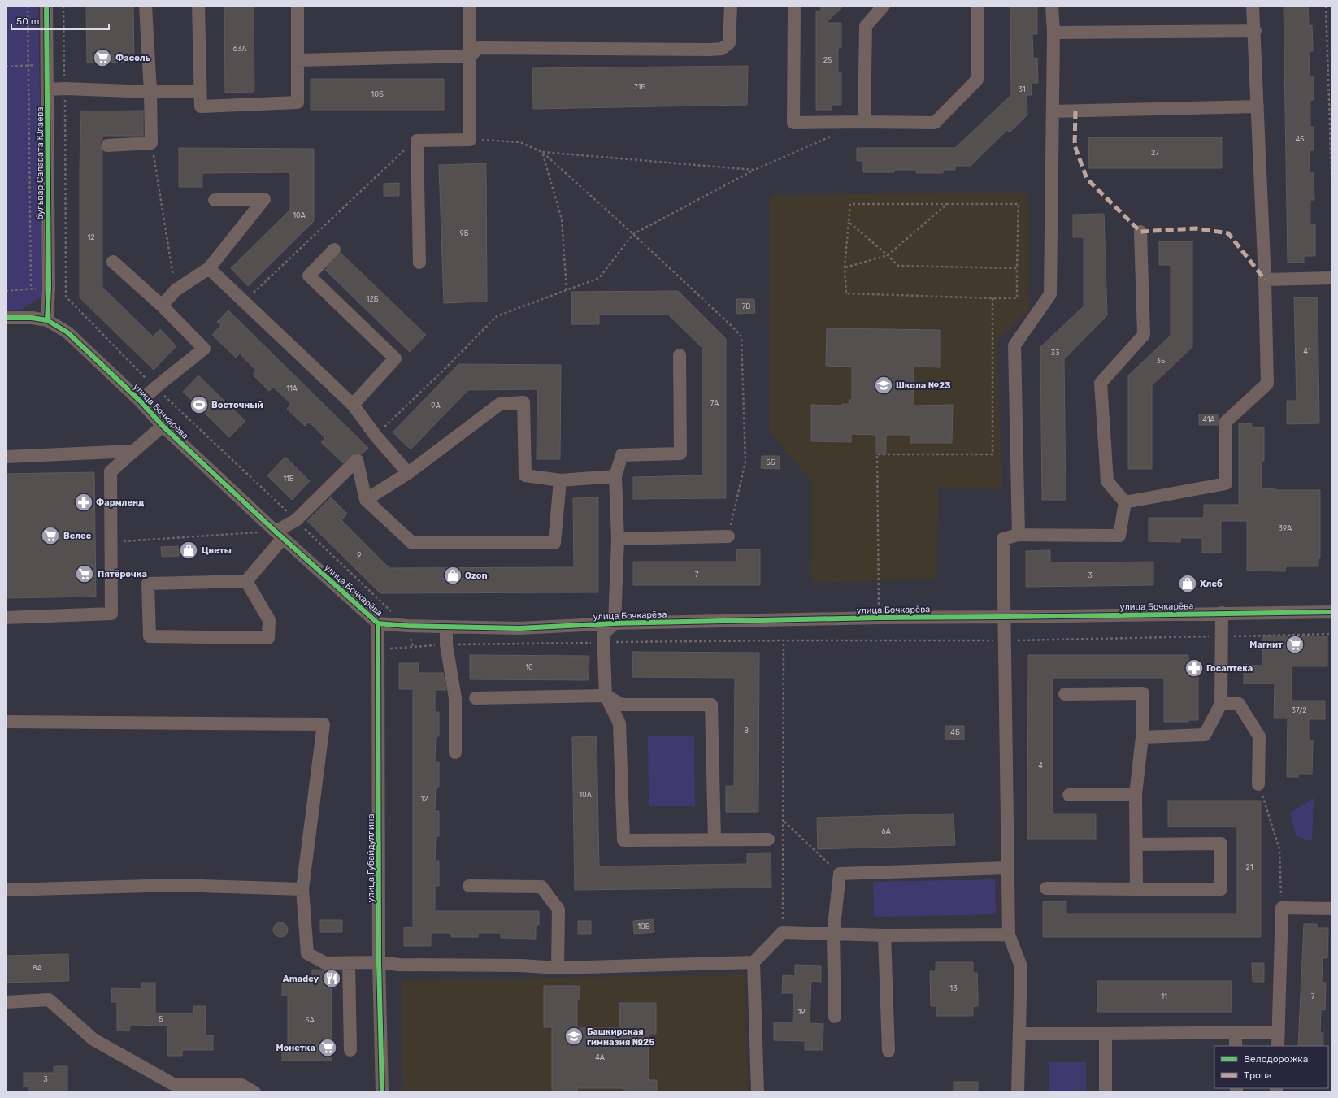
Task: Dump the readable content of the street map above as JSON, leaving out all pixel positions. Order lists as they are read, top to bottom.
{
  "streets": {
    "street": ["бульвар Салавата Юлаева", "улица Бочкарёва", "улица Губайдуллина"]
  },
  "crossings": [
    ["бульвар Салавата Юлаева", "улица Бочкарёва"],
    ["улица Бочкарёва", "улица Губайдуллина"]
  ],
  "places": {
    "supermarket": [
      "Фасоль",
      "Велес",
      "Пятёрочка",
      "Магнит",
      "Монетка"
    ],
    "school or university": ["Школа №23", "Башкирская гимназия №25"],
    "sports": ["Восточный"],
    "pharmacy": ["Фармленд", "Госаптека"],
    "shop": ["Цветы", "Ozon", "Хлеб"],
    "restaurant": ["Amadey"]
  },
  "house_numbers": [
    "63А",
    "25",
    "71Б",
    "31",
    "10Б",
    "45",
    "27",
    "10А",
    "9Б",
    "12",
    "12Б",
    "7В",
    "41",
    "33",
    "35",
    "11А",
    "7А",
    "9А",
    "41А",
    "5Б",
    "11В",
    "39А",
    "9",
    "7",
    "3",
    "10",
    "37/2",
    "8",
    "4Б",
    "4",
    "10А",
    "12",
    "6А",
    "21",
    "10В",
    "8А",
    "13",
    "11",
    "7",
    "19",
    "5",
    "5А",
    "4А",
    "3"
  ],
  "legend": ["Велодорожка", "Тропа"],
  "scale_bar": "50 m"
}
